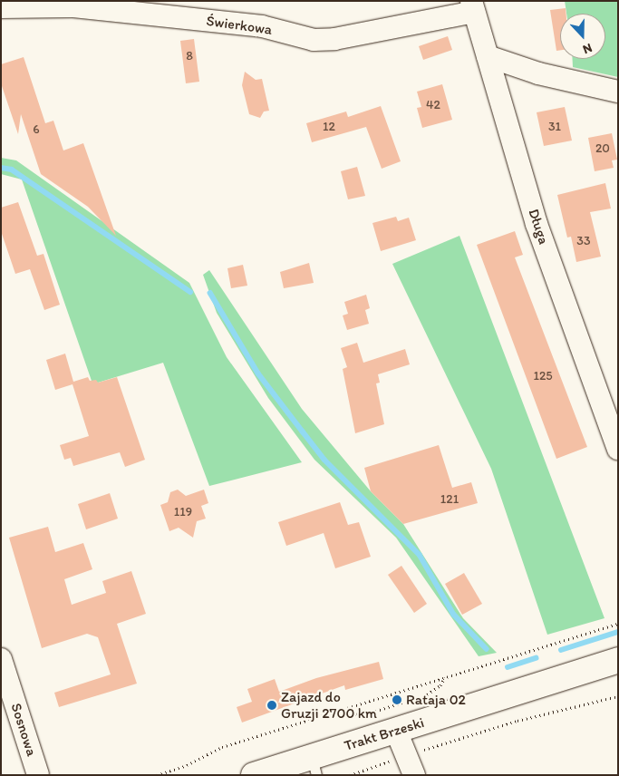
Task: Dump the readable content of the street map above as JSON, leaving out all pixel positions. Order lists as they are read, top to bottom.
{
  "streets": {
    "main road": ["Trakt Brzeski"],
    "street": ["Świerkowa", "Długa", "Sosnowa"]
  },
  "crossings": [
    ["Świerkowa", "Długa"]
  ],
  "places": ["Rataja 02", "Zajazd do Gruzji 2700 km"],
  "house_numbers": [
    "8",
    "42",
    "12",
    "31",
    "6",
    "20",
    "33",
    "125",
    "121",
    "119"
  ],
  "north": "bottom"
}
